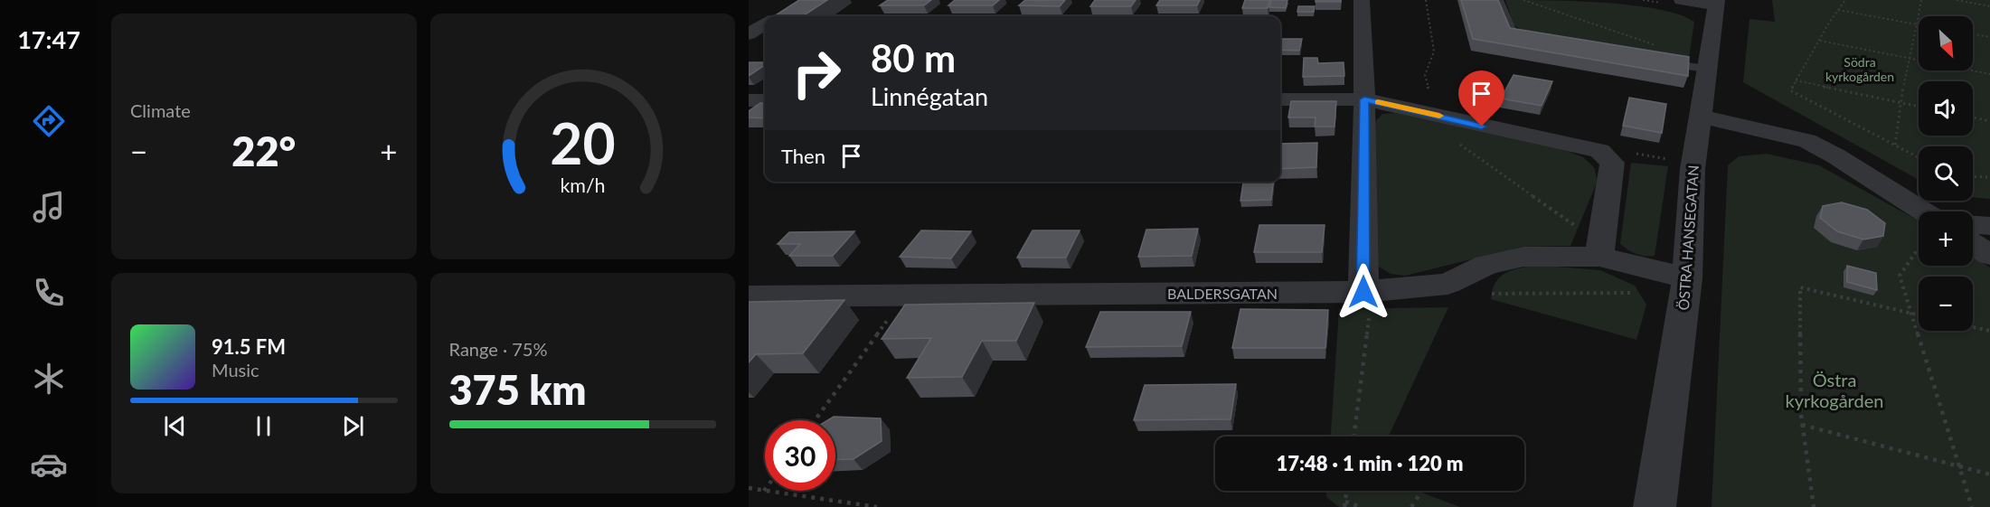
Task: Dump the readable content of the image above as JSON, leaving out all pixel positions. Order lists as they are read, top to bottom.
{
  "streets": {
    "street": ["ÖSTRA HANSEGATAN", "BALDERSGATAN"]
  },
  "crossings": [
    ["ÖSTRA HANSEGATAN", "BALDERSGATAN"]
  ],
  "parks": ["Södra kyrkogården", "Östra kyrkogården"],
  "north": "bottom right",
  "page": {
    "tabs": "17:47",
    "tile": [
      "Climate",
      ["Range · 75%", "375 km"]
    ],
    "map_buttons": ["+", "−"],
    "turn": ["80 m", "Linnégatan"],
    "heat": ["−", "22°", "+"],
    "then": "Then",
    "song": ["91.5 FM", "Music"],
    "limit": "30",
    "trip": "17:48 · 1 min · 120 m",
    "gauge": ["20", "km/h"]
  }
}
